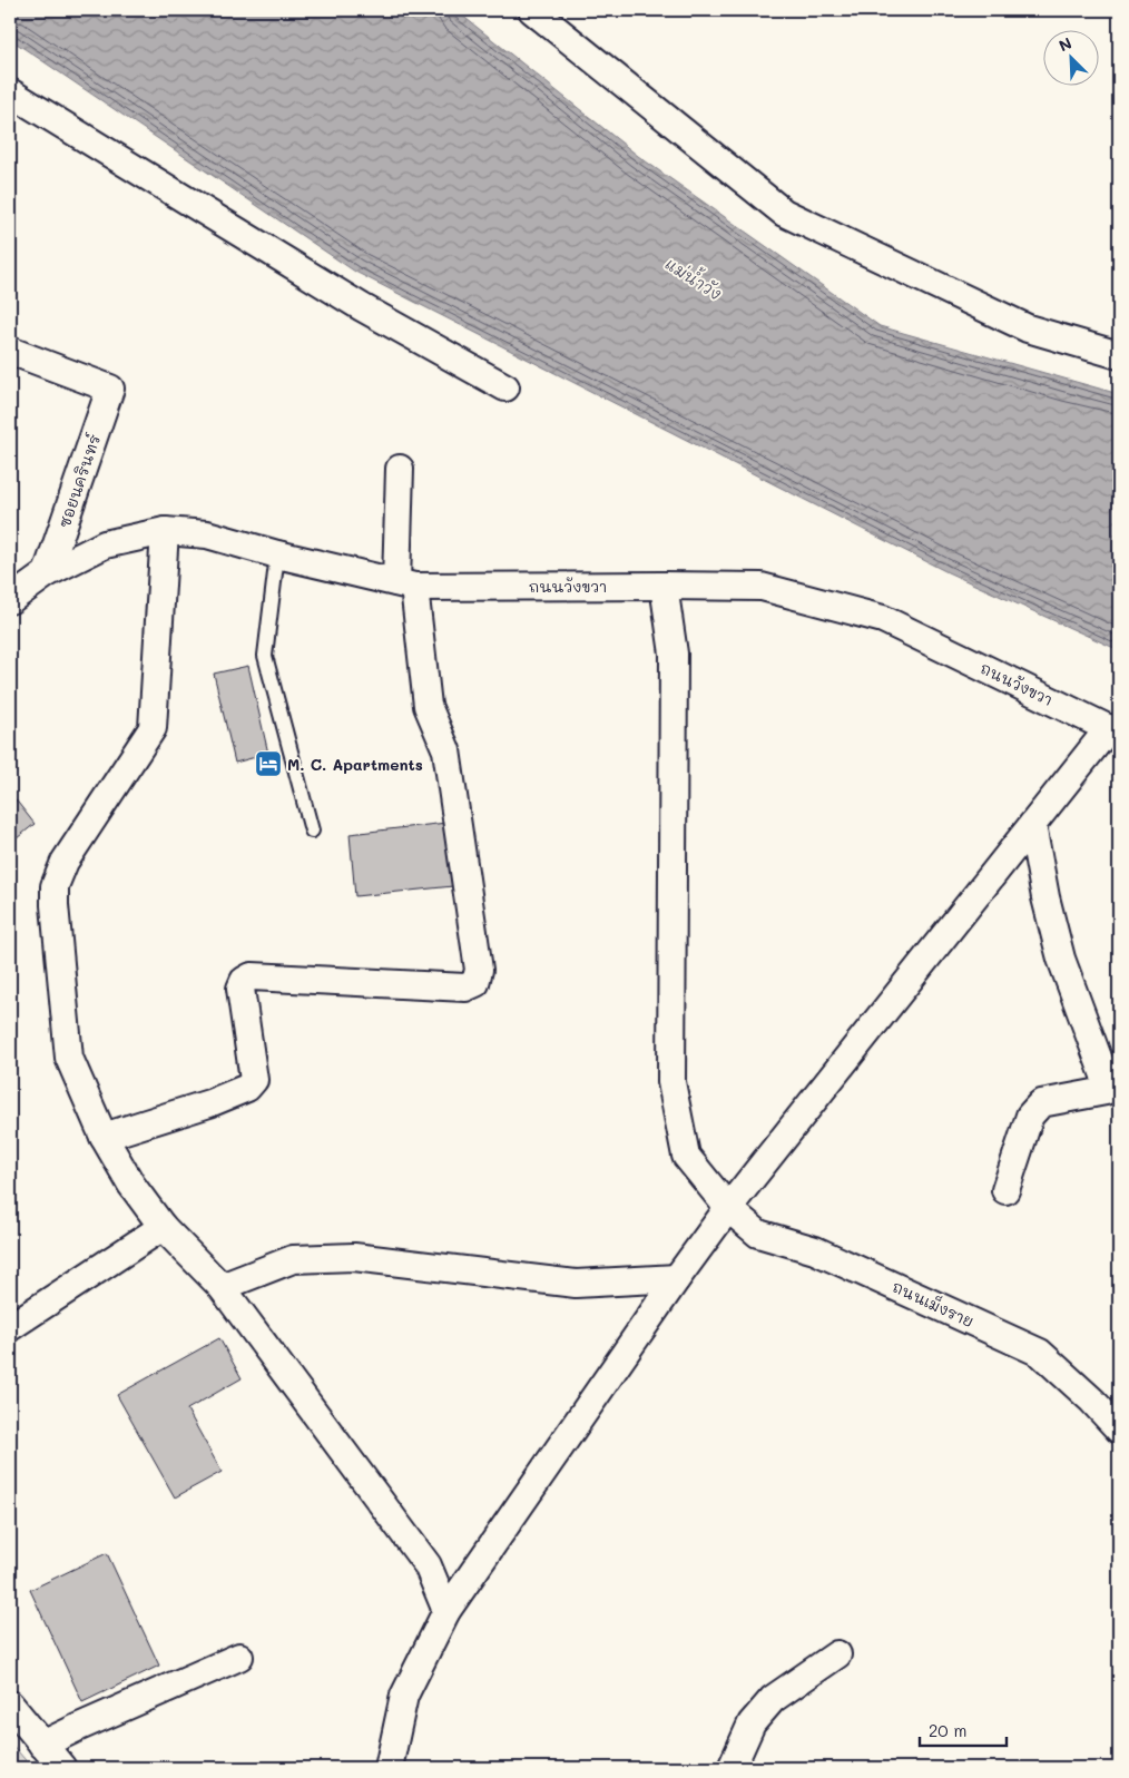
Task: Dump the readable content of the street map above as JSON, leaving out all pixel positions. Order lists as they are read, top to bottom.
{
  "streets": {
    "street": ["ซอยนครินทร์", "ถนนวังขวา", "ถนนเม็งราย"]
  },
  "crossings": [
    ["ซอยนครินทร์", "ถนนวังขวา"],
    ["ถนนวังขวา", "ถนนเม็งราย"]
  ],
  "water": ["แม่น้ำวัง"],
  "places": {
    "hotel": ["M. C. Apartments"]
  },
  "scale_bar": "20 m",
  "north": "top left"
}
